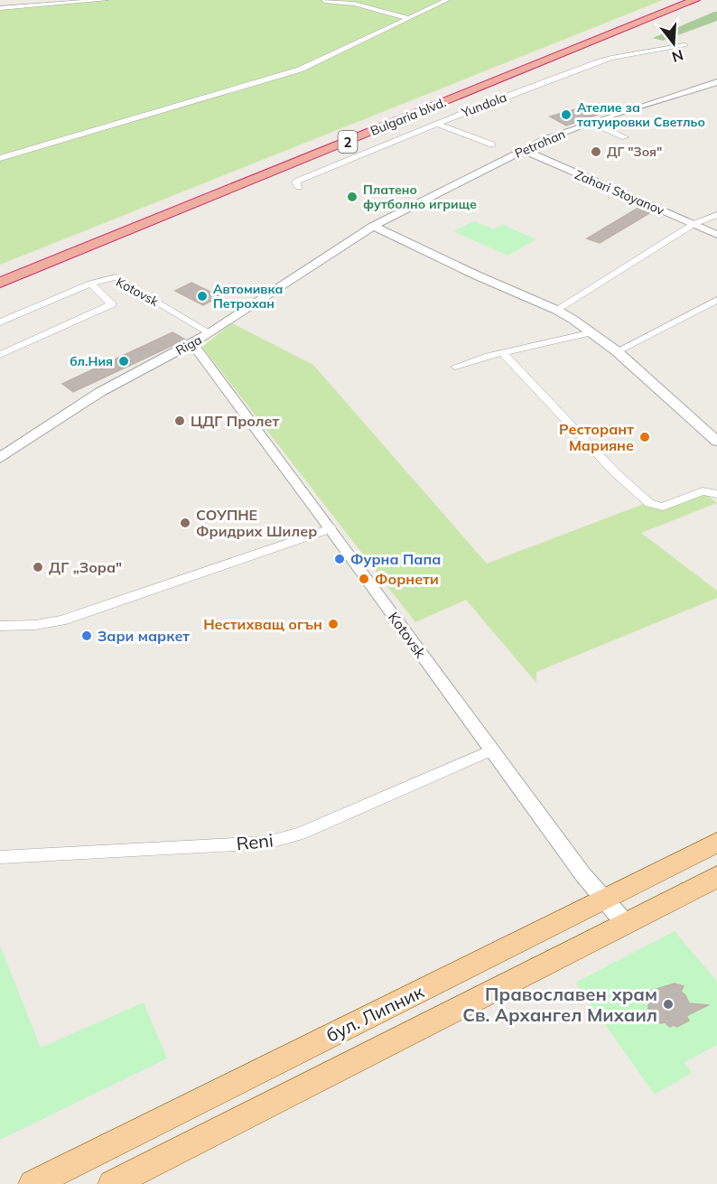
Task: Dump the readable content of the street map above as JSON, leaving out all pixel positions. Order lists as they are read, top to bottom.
{
  "streets": {
    "highway": ["Bulgaria blvd.", "2"],
    "main road": ["бул. Липник"],
    "street": [
      "Yundola",
      "Petrohan",
      "Zahari Stoyanov",
      "Kotovsk",
      "Riga",
      "Reni"
    ]
  },
  "crossings": [
    ["Petrohan", "Zahari Stoyanov"],
    ["Petrohan", "Riga"],
    ["Kotovsk", "Riga"],
    ["Kotovsk", "Reni"],
    ["Kotovsk", "бул. Липник"]
  ],
  "places": [
    "Ателие за татуировки Светльо",
    "ДГ \"Зоя\"",
    "Платено футболно игрище",
    "Автомивка Петрохан",
    "бл.Ния",
    "ЦДГ Пролет",
    "Ресторант Марияне",
    "СОУПНЕ Фридрих Шилер",
    "Фурна Папа",
    "ДГ „Зора\"",
    "Форнети",
    "Нестихващ огън",
    "Зари маркет",
    "Православен храм Св. Архангел Михаил"
  ],
  "north": "bottom"
}
